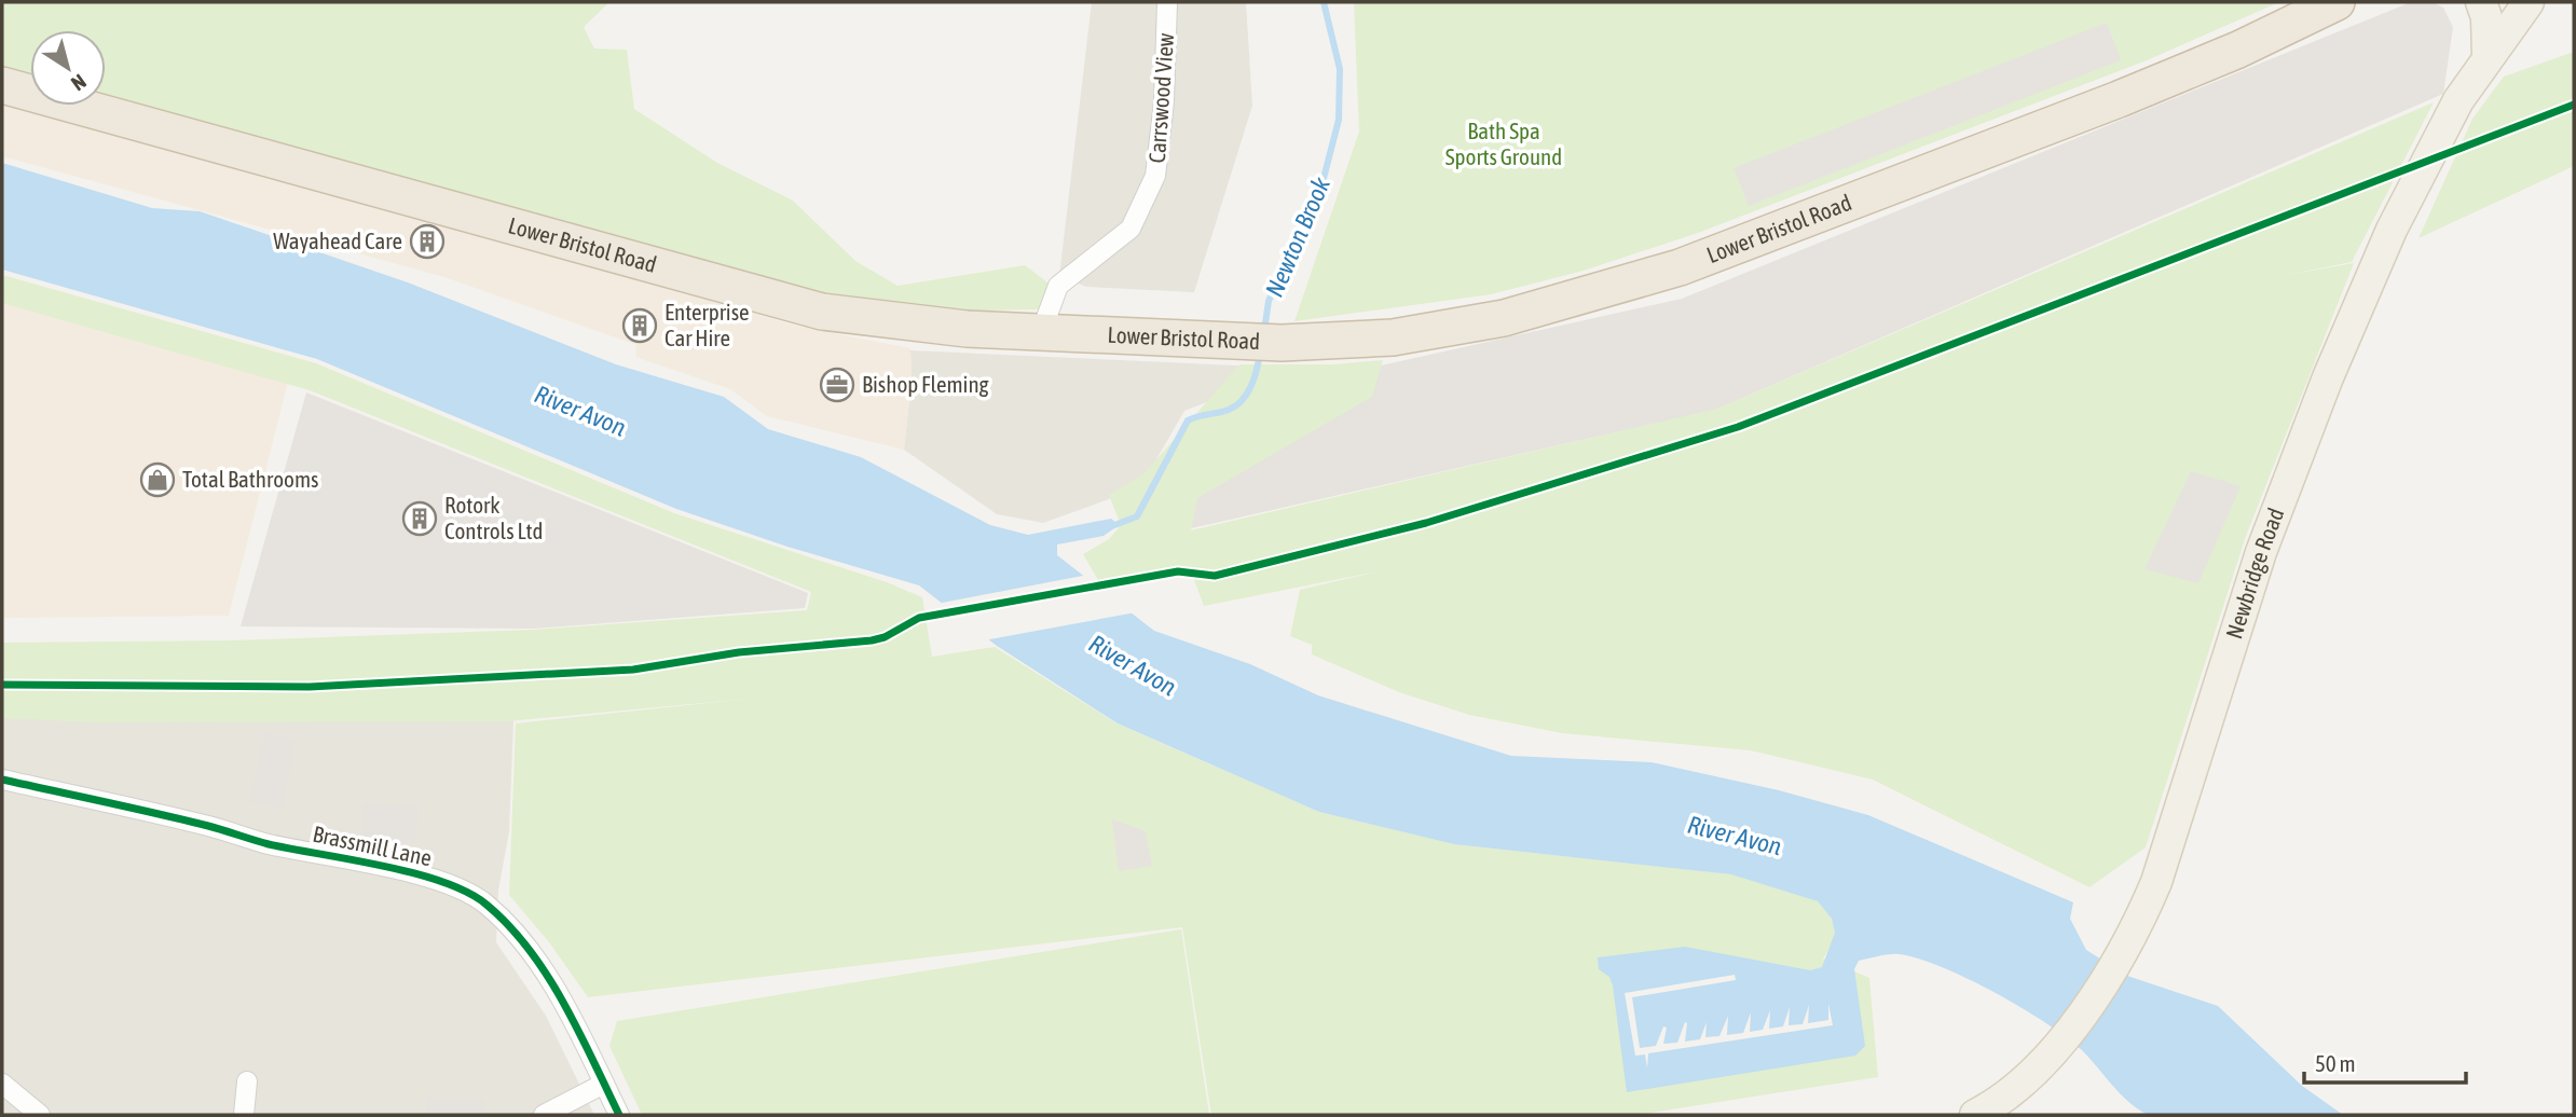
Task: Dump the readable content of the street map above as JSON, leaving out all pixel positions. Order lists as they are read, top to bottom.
{
  "streets": {
    "highway": ["Lower Bristol Road"],
    "main road": ["Newbridge Road"],
    "street": ["Carrswood View", "Brassmill Lane"]
  },
  "crossings": [
    ["Carrswood View", "Lower Bristol Road"]
  ],
  "water": ["Newton Brook", "River Avon"],
  "parks": ["Bath Spa Sports Ground"],
  "places": {
    "building": ["Wayahead Care", "Enterprise Car Hire", "Rotork Controls Ltd"],
    "office": ["Bishop Fleming"],
    "shop": ["Total Bathrooms"]
  },
  "scale_bar": "50 m",
  "north": "bottom right"
}
